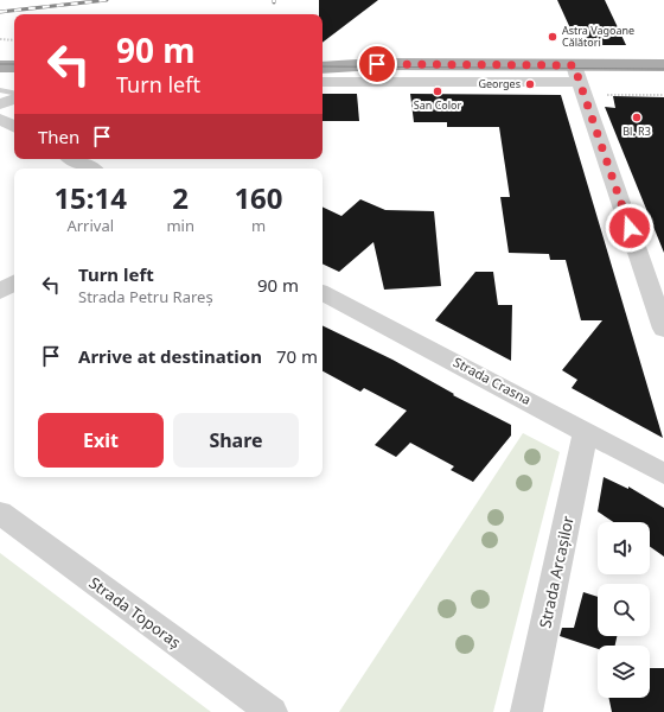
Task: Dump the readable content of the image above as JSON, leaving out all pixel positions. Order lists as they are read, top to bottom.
{
  "streets": {
    "street": ["Strada Crasna", "Strada Arcașilor", "Strada Toporaș"]
  },
  "crossings": [
    ["Strada Crasna", "Strada Arcașilor"]
  ],
  "places": [
    "Astra Vagoane Călători",
    "Georges",
    "San Color",
    "Bl. R3"
  ],
  "page": {
    "turn": ["90 m", "Turn left"],
    "then": "Then",
    "eta": [
      "15:14",
      "Arrival",
      "2",
      "min",
      "160",
      "m"
    ],
    "list": [
      {
        "name": "Turn left",
        "note": "Strada Petru Rareș",
        "value": "90 m"
      },
      {
        "name": "Arrive at destination",
        "value": "70 m"
      }
    ],
    "buttons": ["Exit", "Share"]
  }
}
